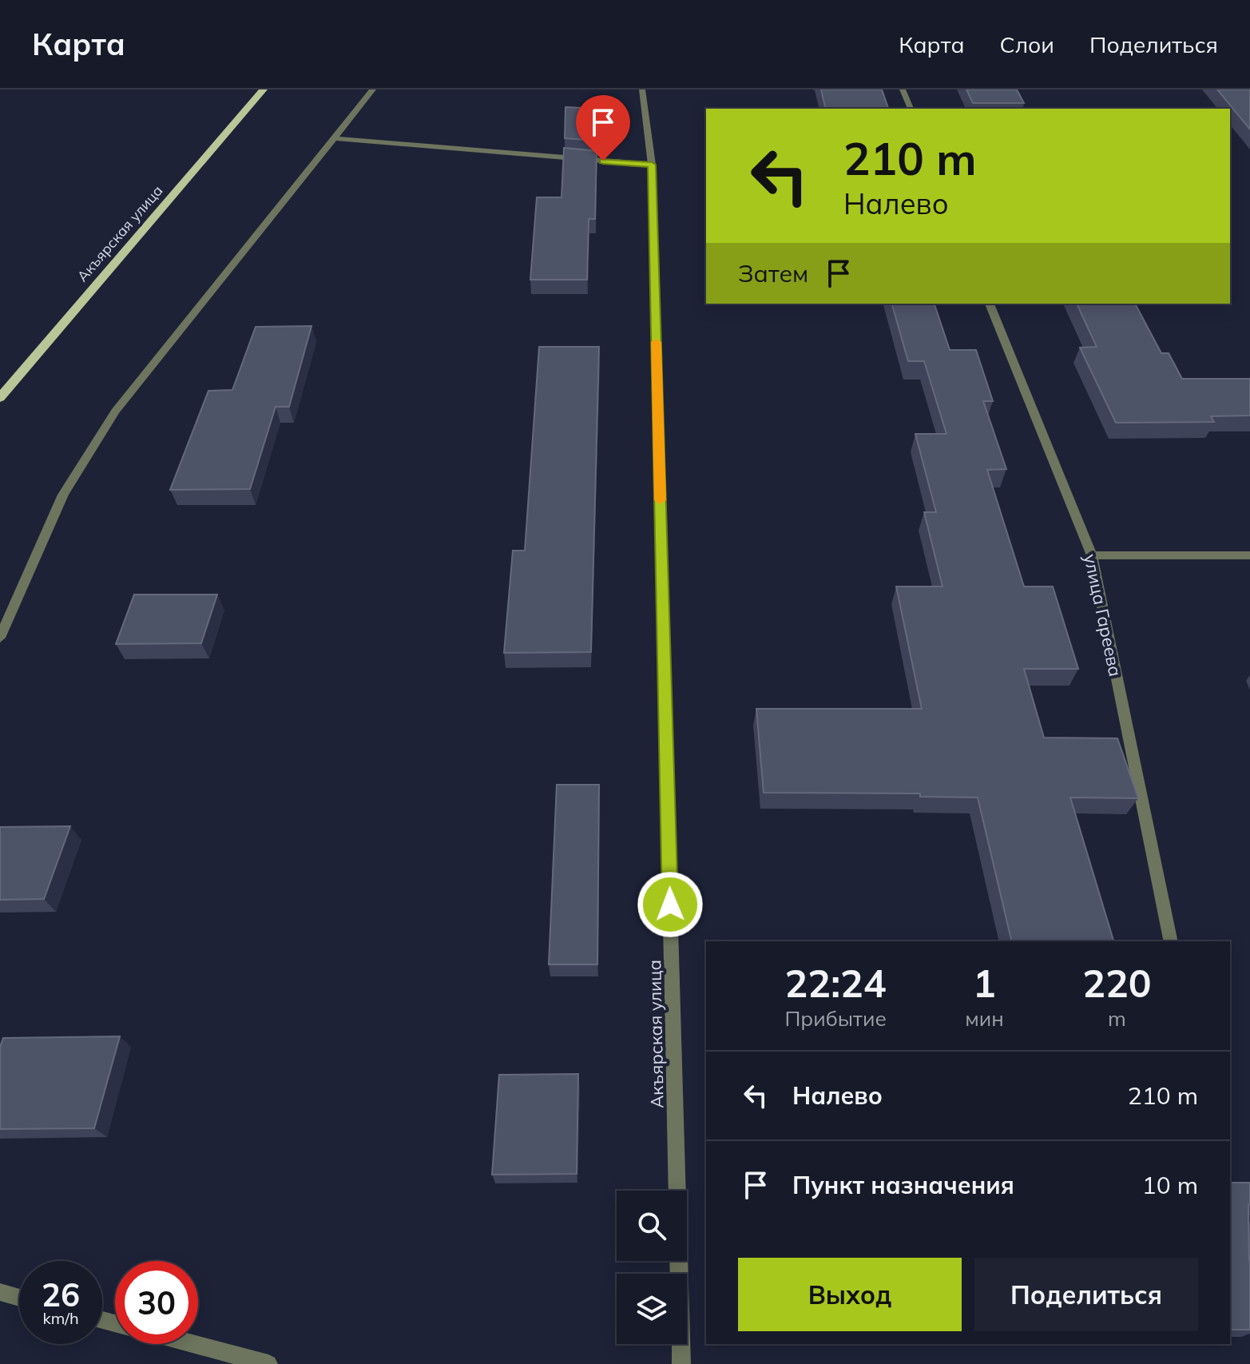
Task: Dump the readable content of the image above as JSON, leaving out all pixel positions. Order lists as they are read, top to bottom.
{
  "streets": {
    "main road": ["Акъярская улица"],
    "street": ["улица Гареева"]
  },
  "page": {
    "header": "Карта",
    "nav": ["Карта", "Слои", "Поделиться"],
    "turn": ["210 m", "Налево"],
    "then": "Затем",
    "eta": [
      "22:24",
      "Прибытие",
      "1",
      "мин",
      "220",
      "m"
    ],
    "list": [
      {
        "name": "Налево",
        "value": "210 m"
      },
      {
        "name": "Пункт назначения",
        "value": "10 m"
      }
    ],
    "buttons": ["Выход", "Поделиться"],
    "speed": "26 km/h",
    "limit": "30"
  }
}
